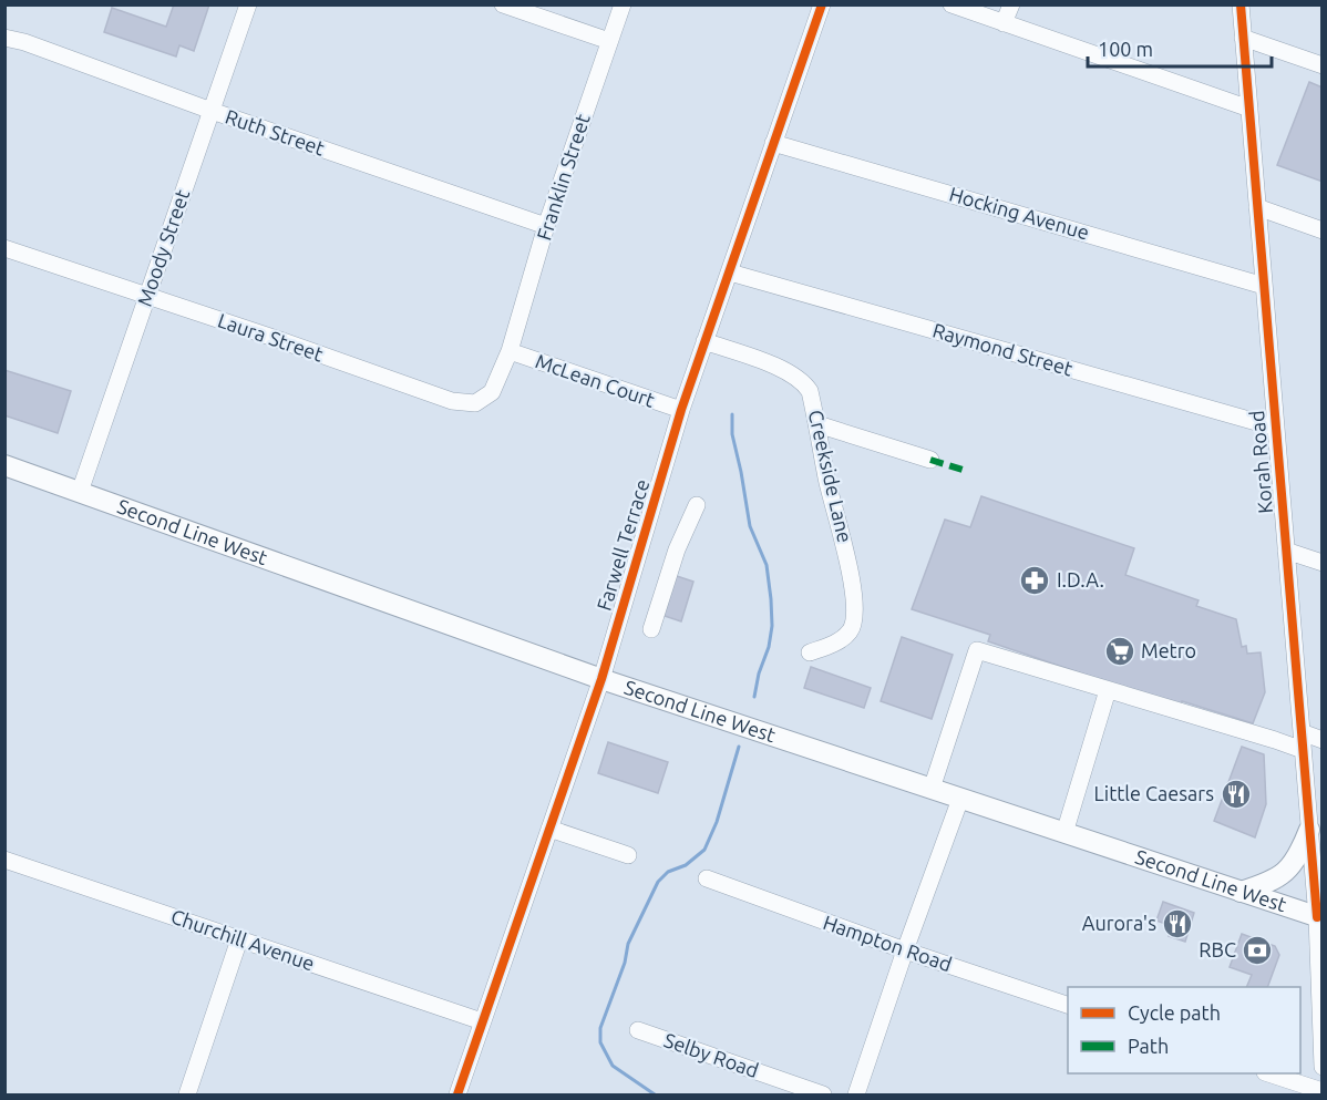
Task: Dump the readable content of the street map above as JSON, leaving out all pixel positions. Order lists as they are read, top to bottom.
{
  "streets": {
    "main road": ["Second Line West"],
    "street": [
      "Ruth Street",
      "Franklin Street",
      "Hocking Avenue",
      "Moody Street",
      "Laura Street",
      "Raymond Street",
      "McLean Court",
      "Korah Road",
      "Creekside Lane",
      "Farwell Terrace",
      "Churchill Avenue",
      "Hampton Road",
      "Selby Road"
    ]
  },
  "crossings": [
    ["Ruth Street", "Franklin Street"],
    ["Ruth Street", "Moody Street"],
    ["Franklin Street", "Laura Street"],
    ["Franklin Street", "McLean Court"],
    ["Hocking Avenue", "Korah Road"],
    ["Hocking Avenue", "Farwell Terrace"],
    ["Moody Street", "Laura Street"],
    ["Moody Street", "Second Line West"],
    ["Laura Street", "McLean Court"],
    ["Raymond Street", "Korah Road"],
    ["Raymond Street", "Farwell Terrace"],
    ["McLean Court", "Farwell Terrace"],
    ["Korah Road", "Second Line West"],
    ["Creekside Lane", "Farwell Terrace"],
    ["Second Line West", "Farwell Terrace"],
    ["Farwell Terrace", "Churchill Avenue"]
  ],
  "places": {
    "pharmacy": ["I.D.A."],
    "supermarket": ["Metro"],
    "restaurant": ["Little Caesars", "Aurora's"],
    "bank": ["RBC"]
  },
  "legend": ["Cycle path", "Path"],
  "scale_bar": "100 m"
}
